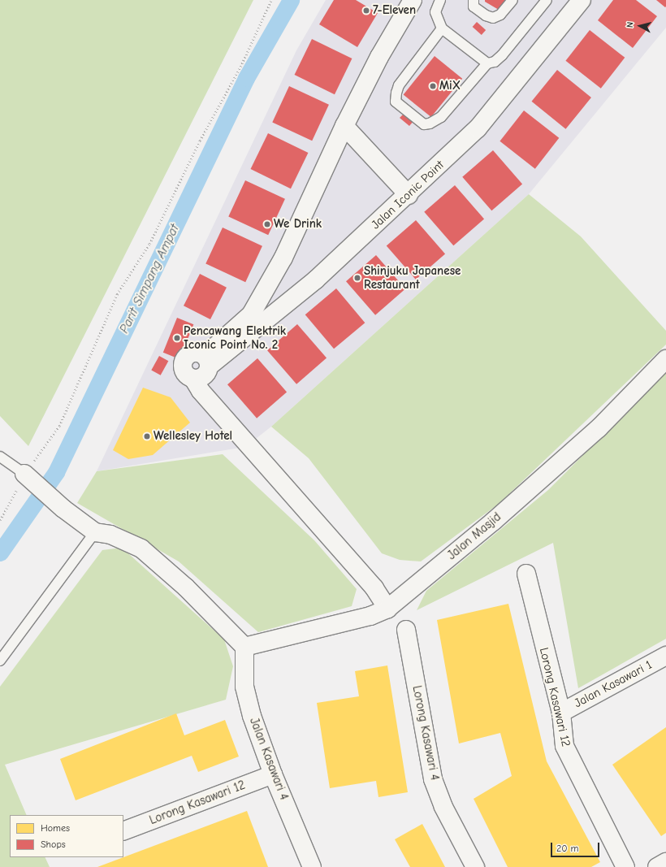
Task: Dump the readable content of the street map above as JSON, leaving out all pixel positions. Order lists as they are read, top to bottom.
{
  "streets": {
    "street": [
      "Jalan Iconic Point",
      "Jalan Masjid",
      "Jalan Kasawari 1",
      "Lorong Kasawari 12",
      "Lorong Kasawari 4",
      "Jalan Kasawari 4"
    ]
  },
  "crossings": [
    ["Jalan Masjid", "Jalan Kasawari 4"],
    ["Jalan Kasawari 1", "Lorong Kasawari 12"],
    ["Lorong Kasawari 12", "Jalan Kasawari 4"]
  ],
  "water": ["Parit Simpang Ampat"],
  "places": [
    "7-Eleven",
    "MiX",
    "We Drink",
    "Shinjuku Japanese Restaurant",
    "Pencawang Elektrik Iconic Point No. 2",
    "Wellesley Hotel"
  ],
  "legend": ["Homes", "Shops"],
  "scale_bar": "20 m",
  "north": "left"
}
